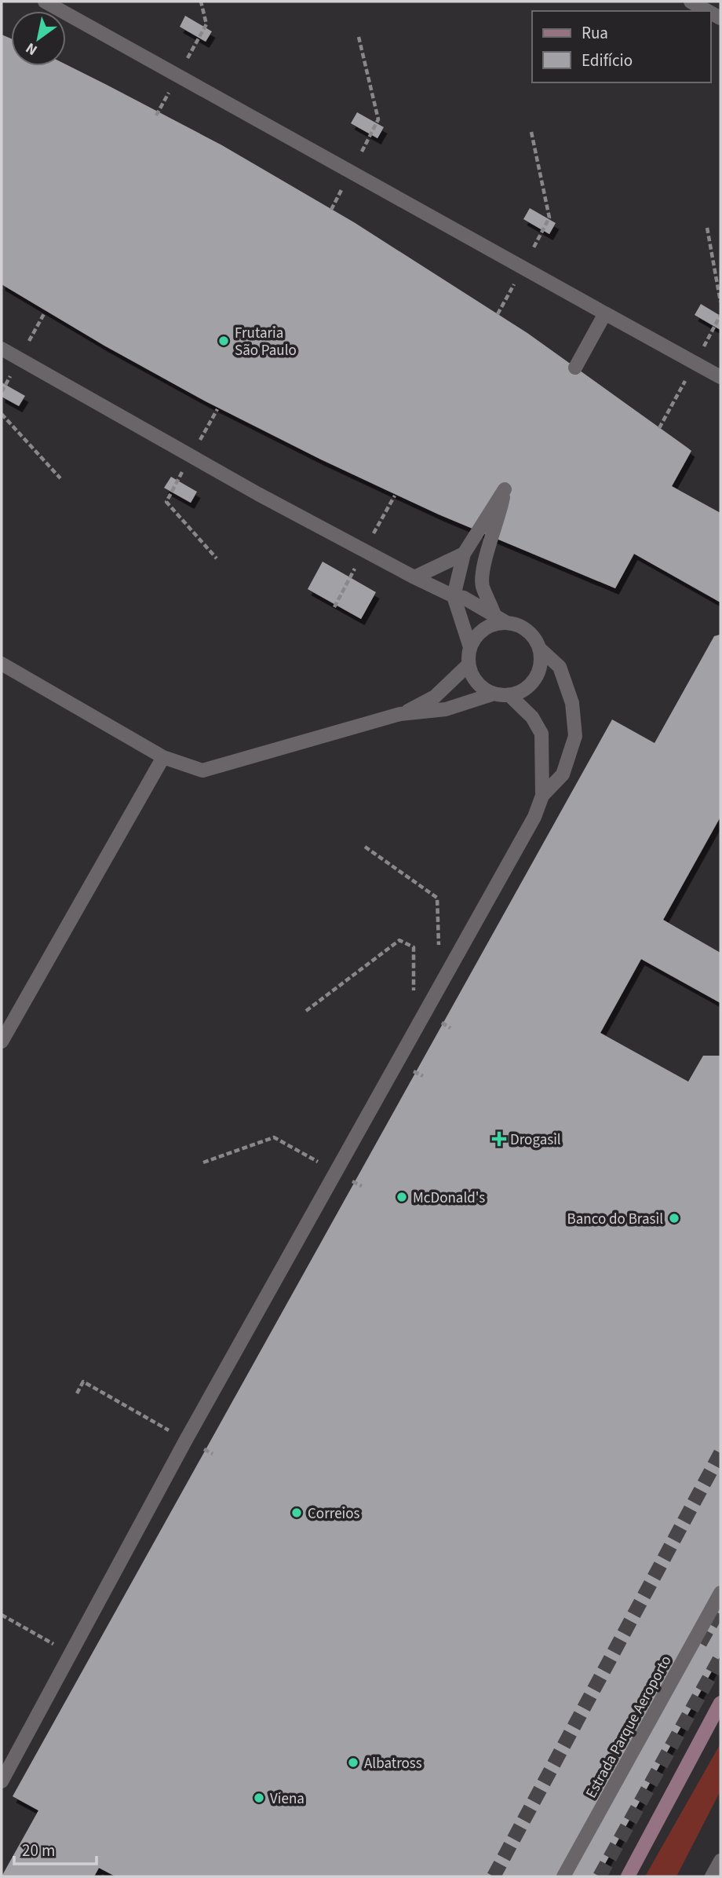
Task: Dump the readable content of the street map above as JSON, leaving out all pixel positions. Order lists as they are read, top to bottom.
{
  "streets": {
    "street": ["Estrada Parque Aeroporto"]
  },
  "places": {
    "other": [
      "Frutaria São Paulo",
      "McDonald's",
      "Banco do Brasil",
      "Correios",
      "Albatross",
      "Viena"
    ],
    "health": ["Drogasil"]
  },
  "legend": ["Rua", "Edifício"],
  "scale_bar": "20 m",
  "north": "bottom left"
}
